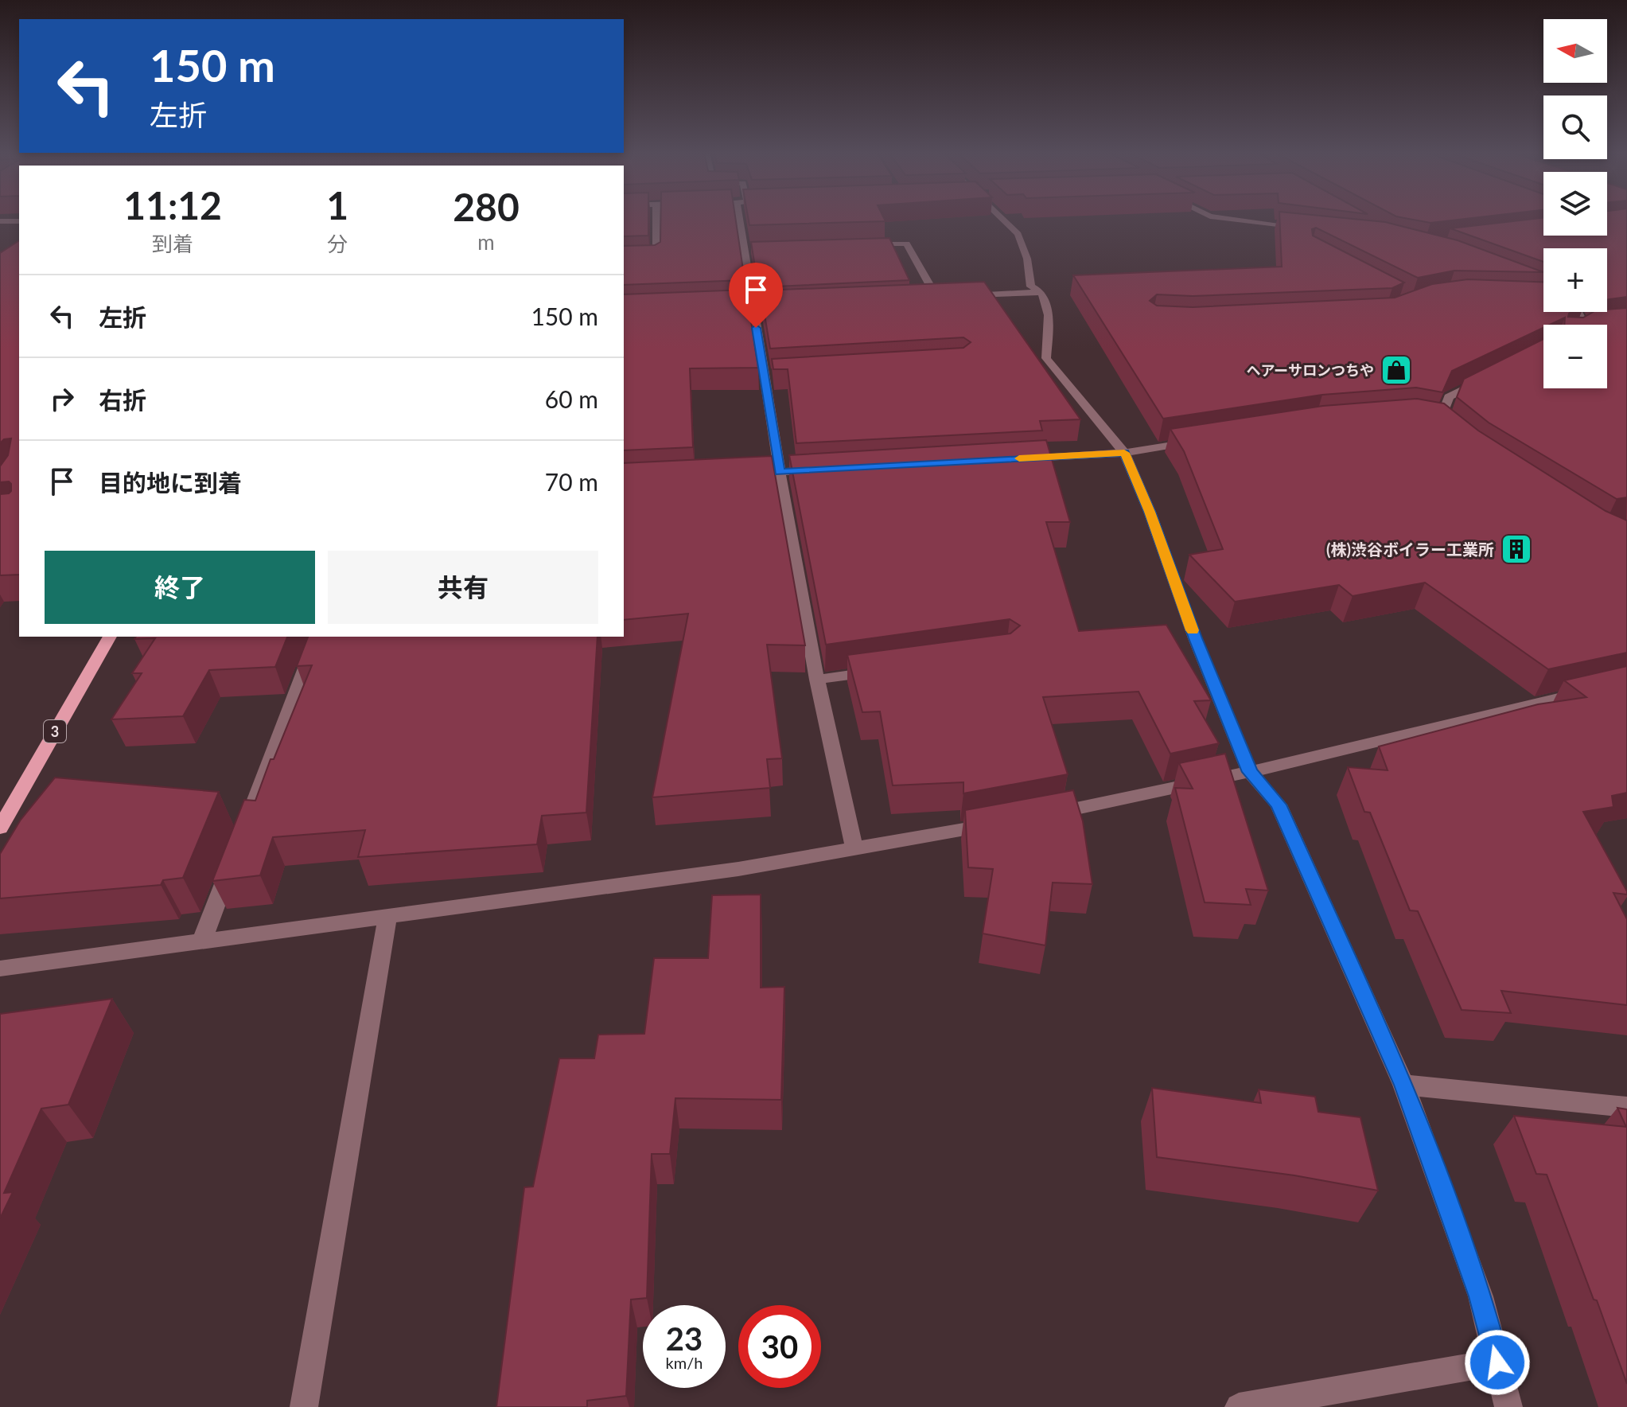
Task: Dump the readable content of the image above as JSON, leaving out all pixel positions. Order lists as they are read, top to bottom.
{
  "streets": {
    "main road": ["3"]
  },
  "places": {
    "shop": ["ヘアーサロンつちや"],
    "building": ["(株)渋谷ボイラー工業所"]
  },
  "north": "left",
  "page": {
    "map_buttons": ["+", "−"],
    "turn": ["150 m", "左折"],
    "eta": [
      "11:12",
      "到着",
      "1",
      "分",
      "280",
      "m"
    ],
    "list": [
      {
        "name": "左折",
        "value": "150 m"
      },
      {
        "name": "右折",
        "value": "60 m"
      },
      {
        "name": "目的地に到着",
        "value": "70 m"
      }
    ],
    "buttons": ["終了", "共有"],
    "speed": "23 km/h",
    "limit": "30"
  }
}
